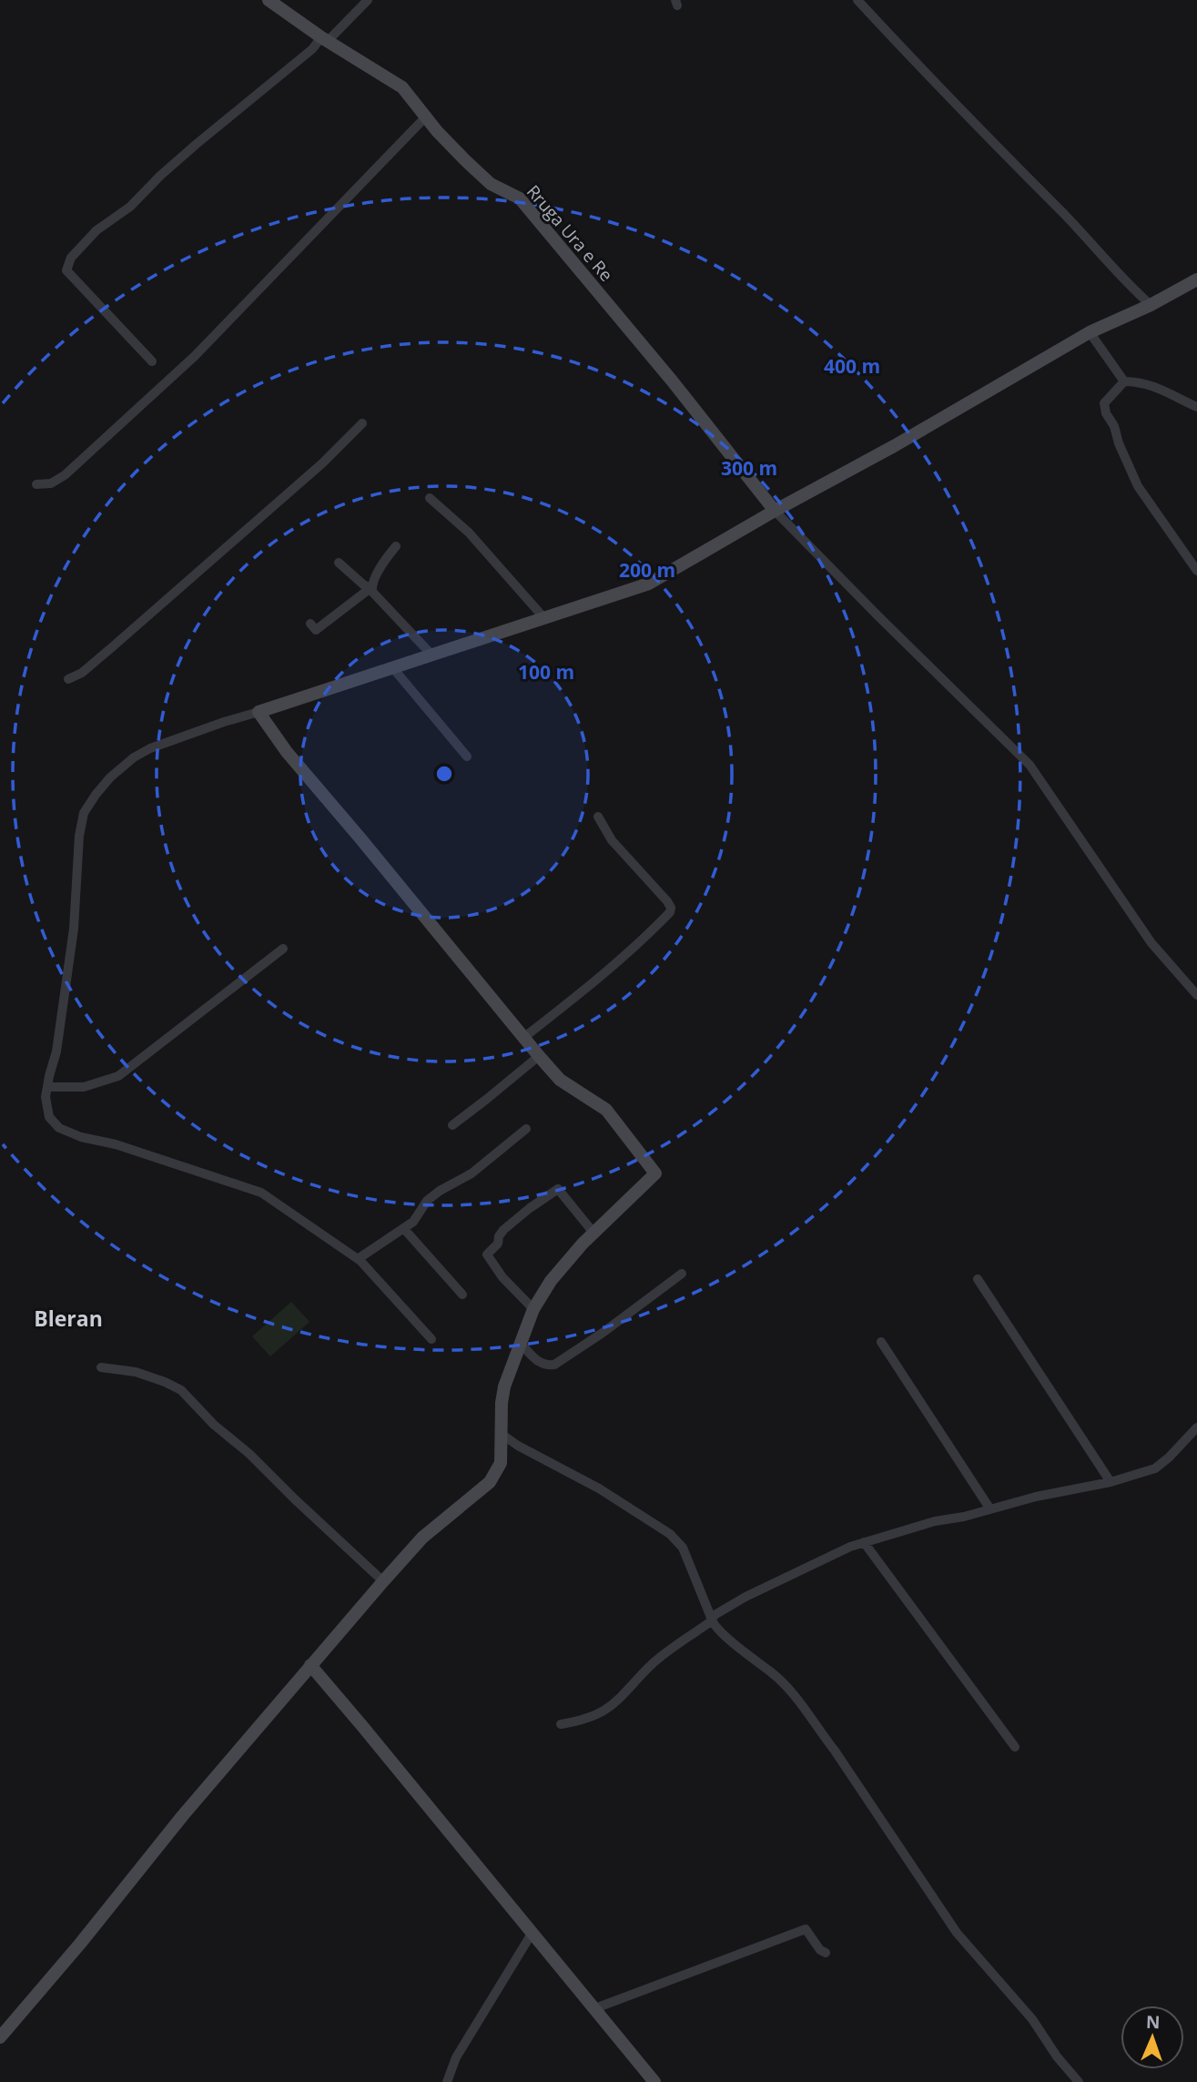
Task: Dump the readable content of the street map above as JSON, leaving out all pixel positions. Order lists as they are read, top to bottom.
{
  "streets": {
    "street": ["Rruga Ura e Re"]
  },
  "districts": ["Bleran"],
  "north": "top",
  "rings": [
    "400 m",
    "300 m",
    "200 m",
    "100 m"
  ]
}
